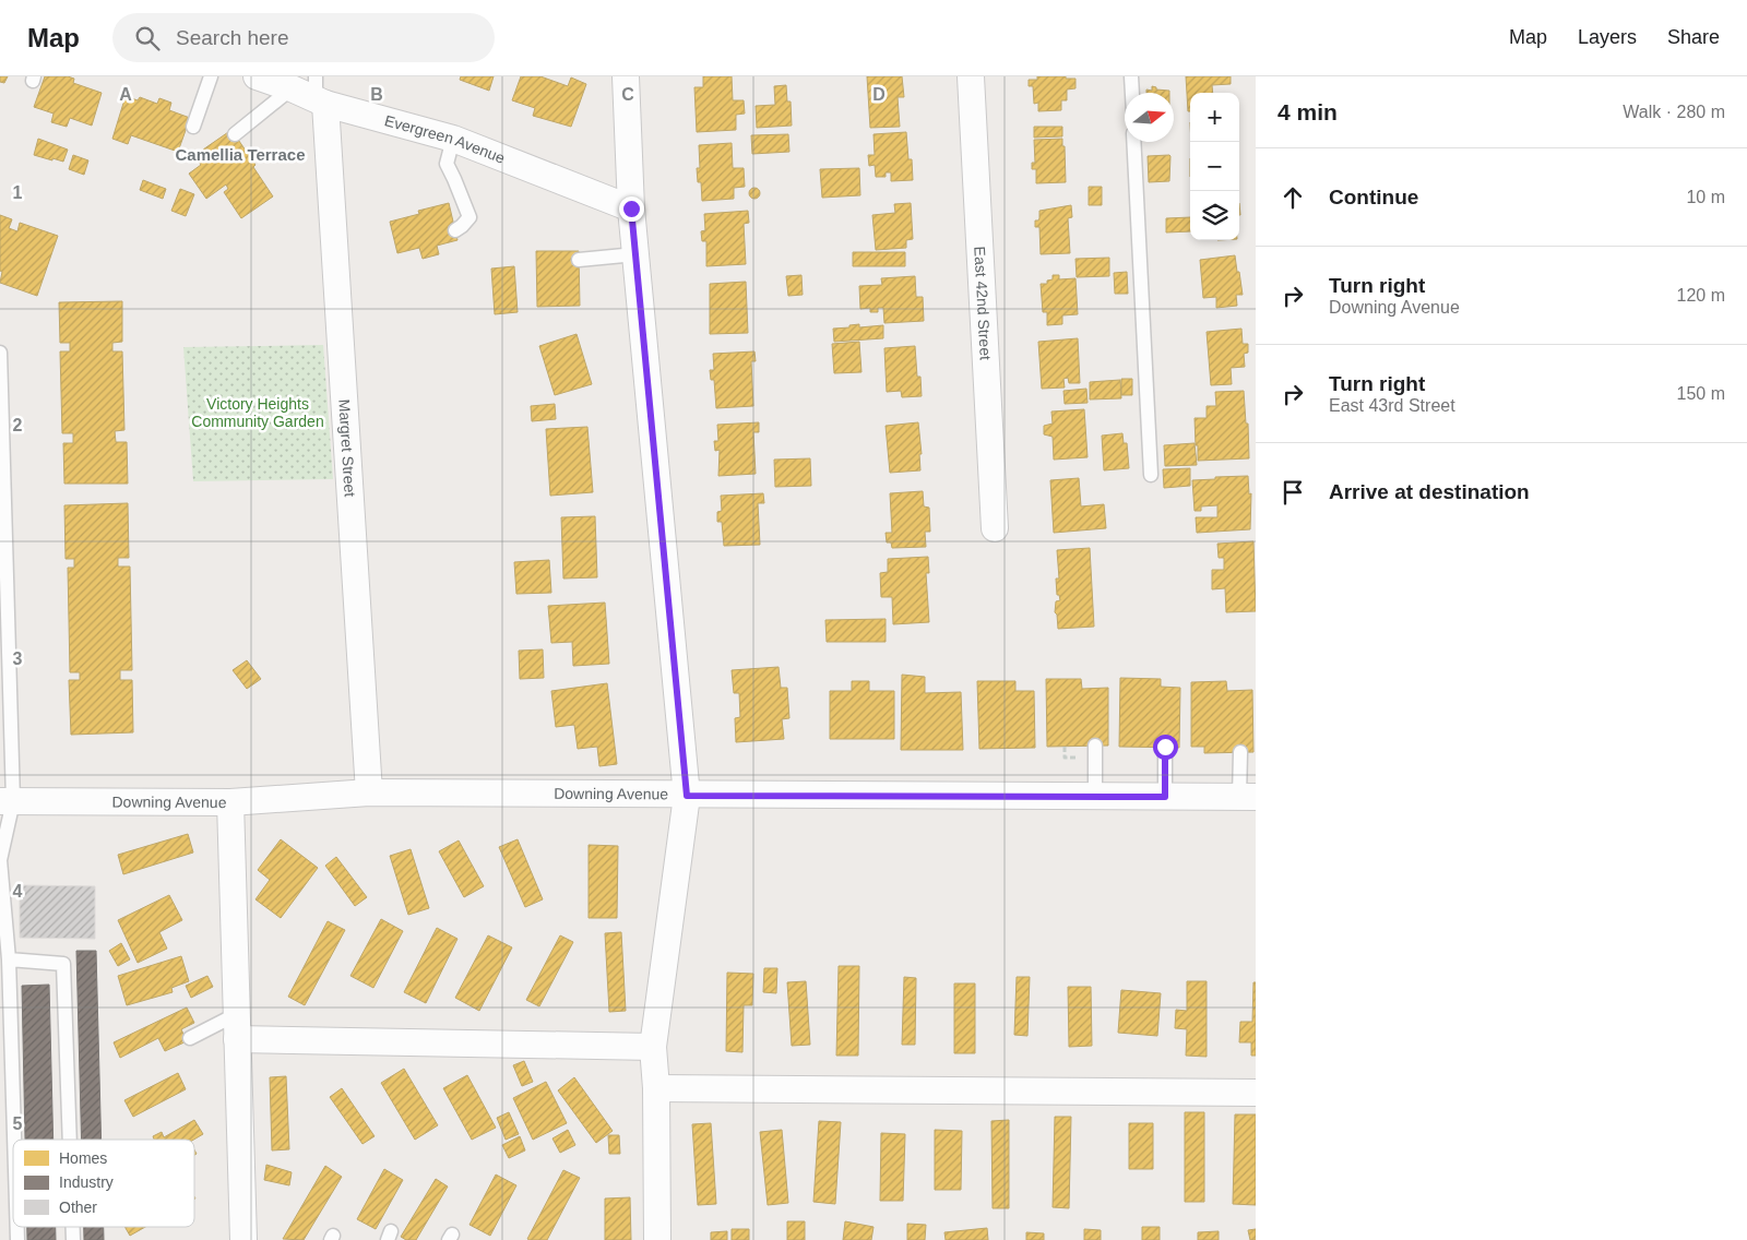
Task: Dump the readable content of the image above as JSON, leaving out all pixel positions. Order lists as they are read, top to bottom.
{
  "streets": {
    "street": [
      "Evergreen Avenue",
      "East 42nd Street",
      "Margret Street",
      "Downing Avenue"
    ]
  },
  "crossings": [
    ["Evergreen Avenue", "Margret Street"],
    ["Margret Street", "Downing Avenue"]
  ],
  "districts": ["Camellia Terrace"],
  "parks": ["Victory Heights Community Garden"],
  "legend": ["Homes", "Industry", "Other"],
  "north": "right",
  "page": {
    "header": "Map",
    "search": "Search here",
    "nav": ["Map", "Layers", "Share"],
    "heading": ["4 min", "Walk · 280 m"],
    "map_buttons": ["+", "−"],
    "list": [
      ["Continue", "10 m"],
      ["Turn right", "Downing Avenue", "120 m"],
      ["Turn right", "East 43rd Street", "150 m"],
      "Arrive at destination"
    ]
  },
  "grid": {
    "columns": [
      "A",
      "B",
      "C",
      "D"
    ],
    "rows": [
      "1",
      "2",
      "3",
      "4",
      "5"
    ]
  }
}
